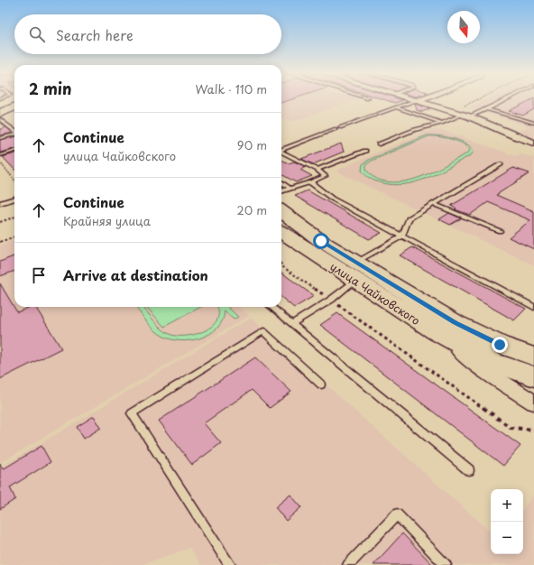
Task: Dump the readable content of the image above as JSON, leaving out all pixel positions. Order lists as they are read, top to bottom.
{
  "streets": {
    "main road": ["улица Чайковского"]
  },
  "north": "bottom",
  "page": {
    "search": "Search here",
    "heading": ["2 min", "Walk · 110 m"],
    "list": [
      ["Continue", "улица Чайковского", "90 m"],
      ["Continue", "Крайняя улица", "20 m"],
      "Arrive at destination"
    ],
    "map_buttons": ["+", "−"]
  }
}
